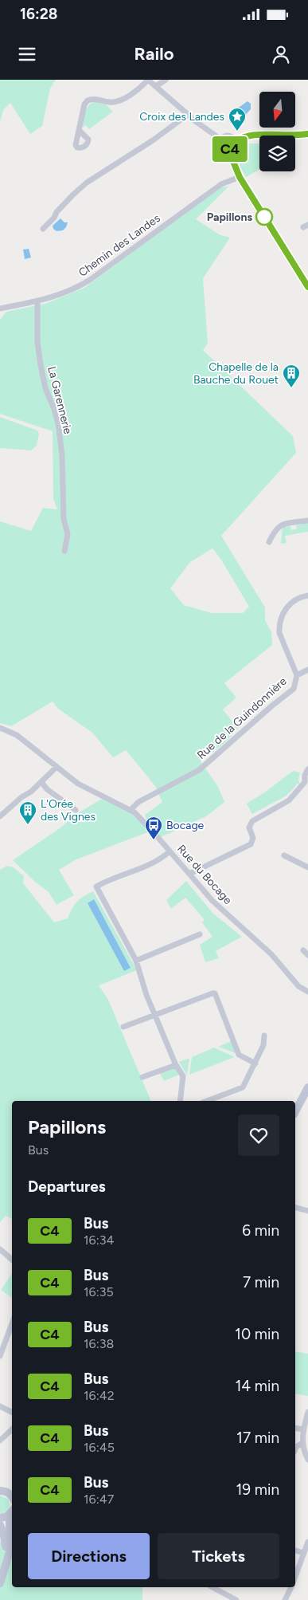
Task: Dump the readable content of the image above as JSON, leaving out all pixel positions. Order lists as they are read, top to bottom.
{
  "streets": {
    "street": [
      "Chemin des Landes",
      "La Garennerie",
      "Rue de la Guindonnière",
      "Rue du Bocage"
    ]
  },
  "crossings": [
    ["Chemin des Landes", "La Garennerie"],
    ["Rue de la Guindonnière", "Rue du Bocage"]
  ],
  "places": {
    "place": ["Croix des Landes"],
    "other": ["Papillons"],
    "building": ["Chapelle de la Bauche du Rouet", "L'Orée des Vignes"],
    "bus stop": ["Bocage"]
  },
  "lines": ["bus line C4"],
  "north": "bottom",
  "page": {
    "status": "16:28",
    "header": "Railo",
    "on_map": "C4",
    "heading": [
      ["Papillons", "Bus"],
      "Departures"
    ],
    "list": [
      {
        "mark": "C4",
        "name": "Bus",
        "note": "16:34",
        "value": "6 min"
      },
      {
        "mark": "C4",
        "name": "Bus",
        "note": "16:35",
        "value": "7 min"
      },
      {
        "mark": "C4",
        "name": "Bus",
        "note": "16:38",
        "value": "10 min"
      },
      {
        "mark": "C4",
        "name": "Bus",
        "note": "16:42",
        "value": "14 min"
      },
      {
        "mark": "C4",
        "name": "Bus",
        "note": "16:45",
        "value": "17 min"
      },
      {
        "mark": "C4",
        "name": "Bus",
        "note": "16:47",
        "value": "19 min"
      }
    ],
    "buttons": ["Directions", "Tickets"]
  }
}
